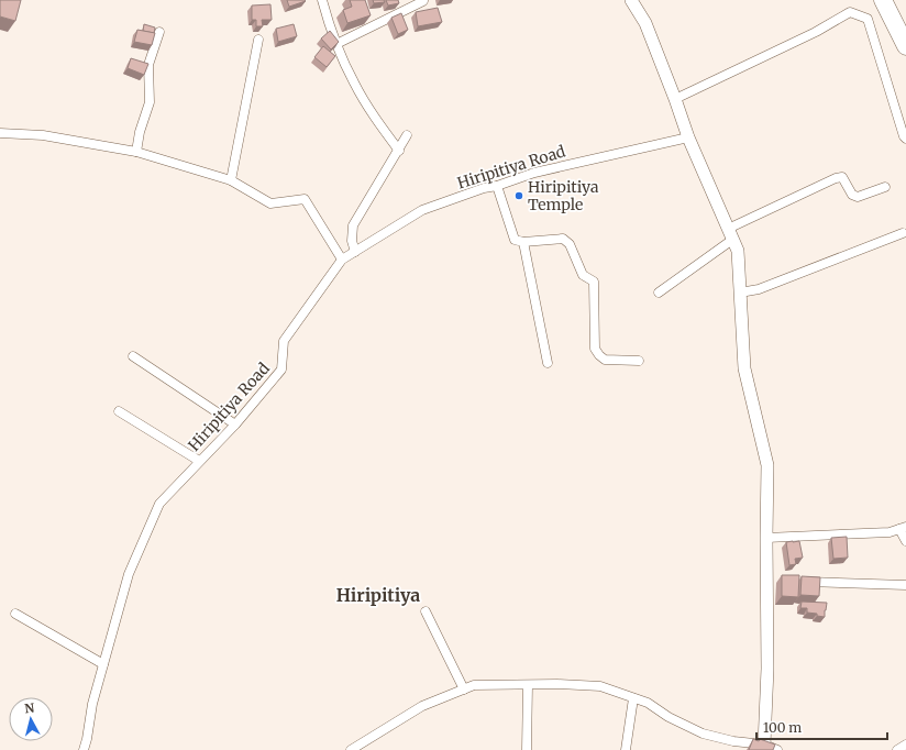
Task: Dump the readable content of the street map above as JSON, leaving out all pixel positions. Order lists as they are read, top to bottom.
{
  "streets": {
    "street": ["Hiripitiya Road"]
  },
  "districts": ["Hiripitiya"],
  "places": ["Hiripitiya Temple"],
  "scale_bar": "100 m",
  "north": "top"
}
